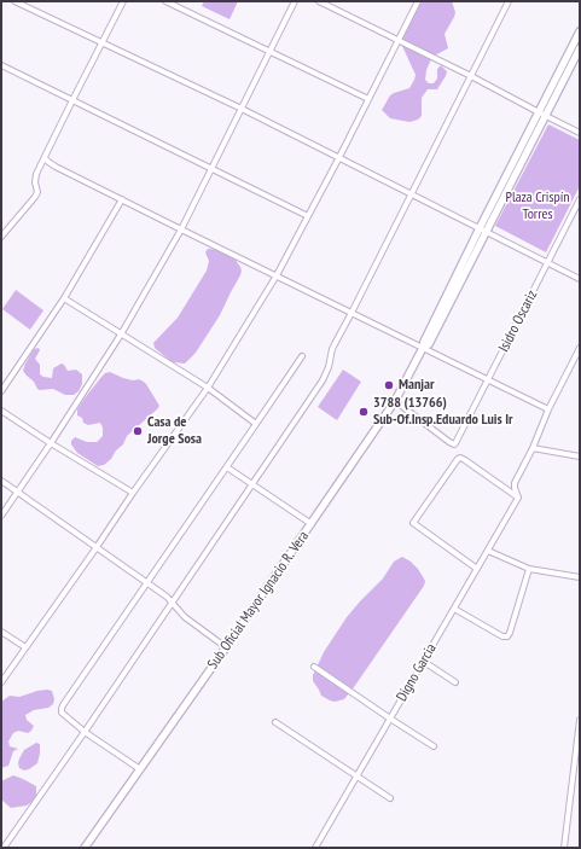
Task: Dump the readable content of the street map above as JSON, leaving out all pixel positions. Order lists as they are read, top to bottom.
{
  "streets": {
    "street": ["Isidro Oscariz", "Sub Oficial Mayor Ignacio R. Vera", "Digno Garcia"]
  },
  "crossings": [
    ["Isidro Oscariz", "Sub Oficial Mayor Ignacio R. Vera"]
  ],
  "parks": ["Plaza Crispín Torres"],
  "places": ["Manjar", "3788 (13766) Sub-Of.Insp.Eduardo Luis Ir", "Casa de Jorge Sosa"]
}
